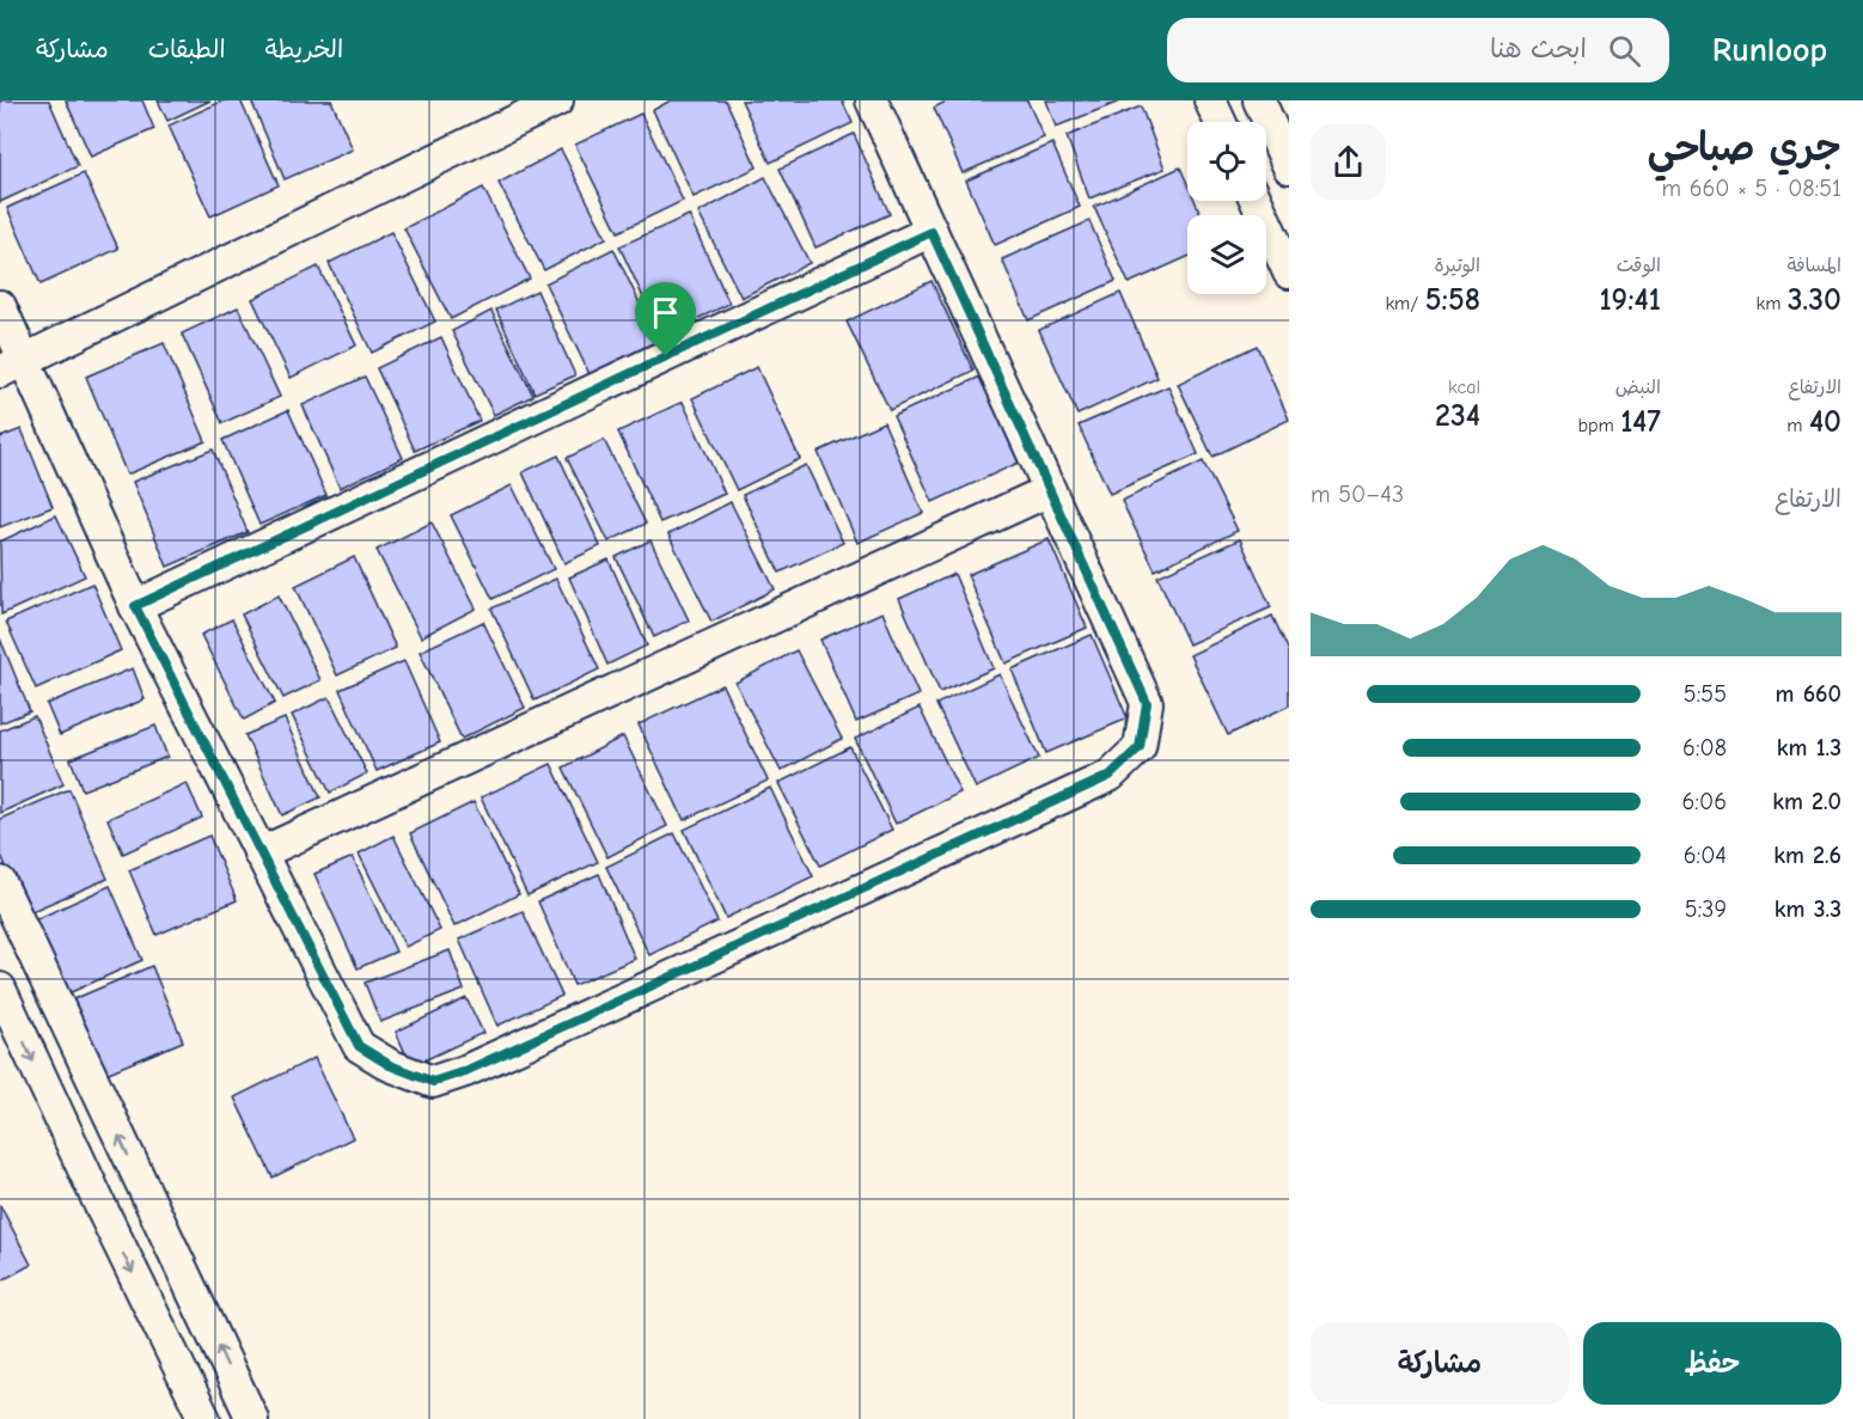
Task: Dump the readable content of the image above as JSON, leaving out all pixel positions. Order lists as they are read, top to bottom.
{
  "page": {
    "header": "Runloop",
    "search": "ابحث هنا",
    "nav": ["الخريطة", "الطبقات", "مشاركة"],
    "heading": ["جري صباحي", "08:51 · 5 × 660 m"],
    "stats": [
      ["المسافة", "3.30 km"],
      ["الوقت", "19:41"],
      ["الوتيرة", "5:58 /km"],
      ["الارتفاع", "40 m"],
      ["النبض", "147 bpm"],
      ["kcal", "234"]
    ],
    "chart": ["الارتفاع", "43–50 m"],
    "list": [
      {
        "name": "660 m",
        "note": "5:55"
      },
      {
        "name": "1.3 km",
        "note": "6:08"
      },
      {
        "name": "2.0 km",
        "note": "6:06"
      },
      {
        "name": "2.6 km",
        "note": "6:04"
      },
      {
        "name": "3.3 km",
        "note": "5:39"
      }
    ],
    "buttons": ["حفظ", "مشاركة"]
  }
}
